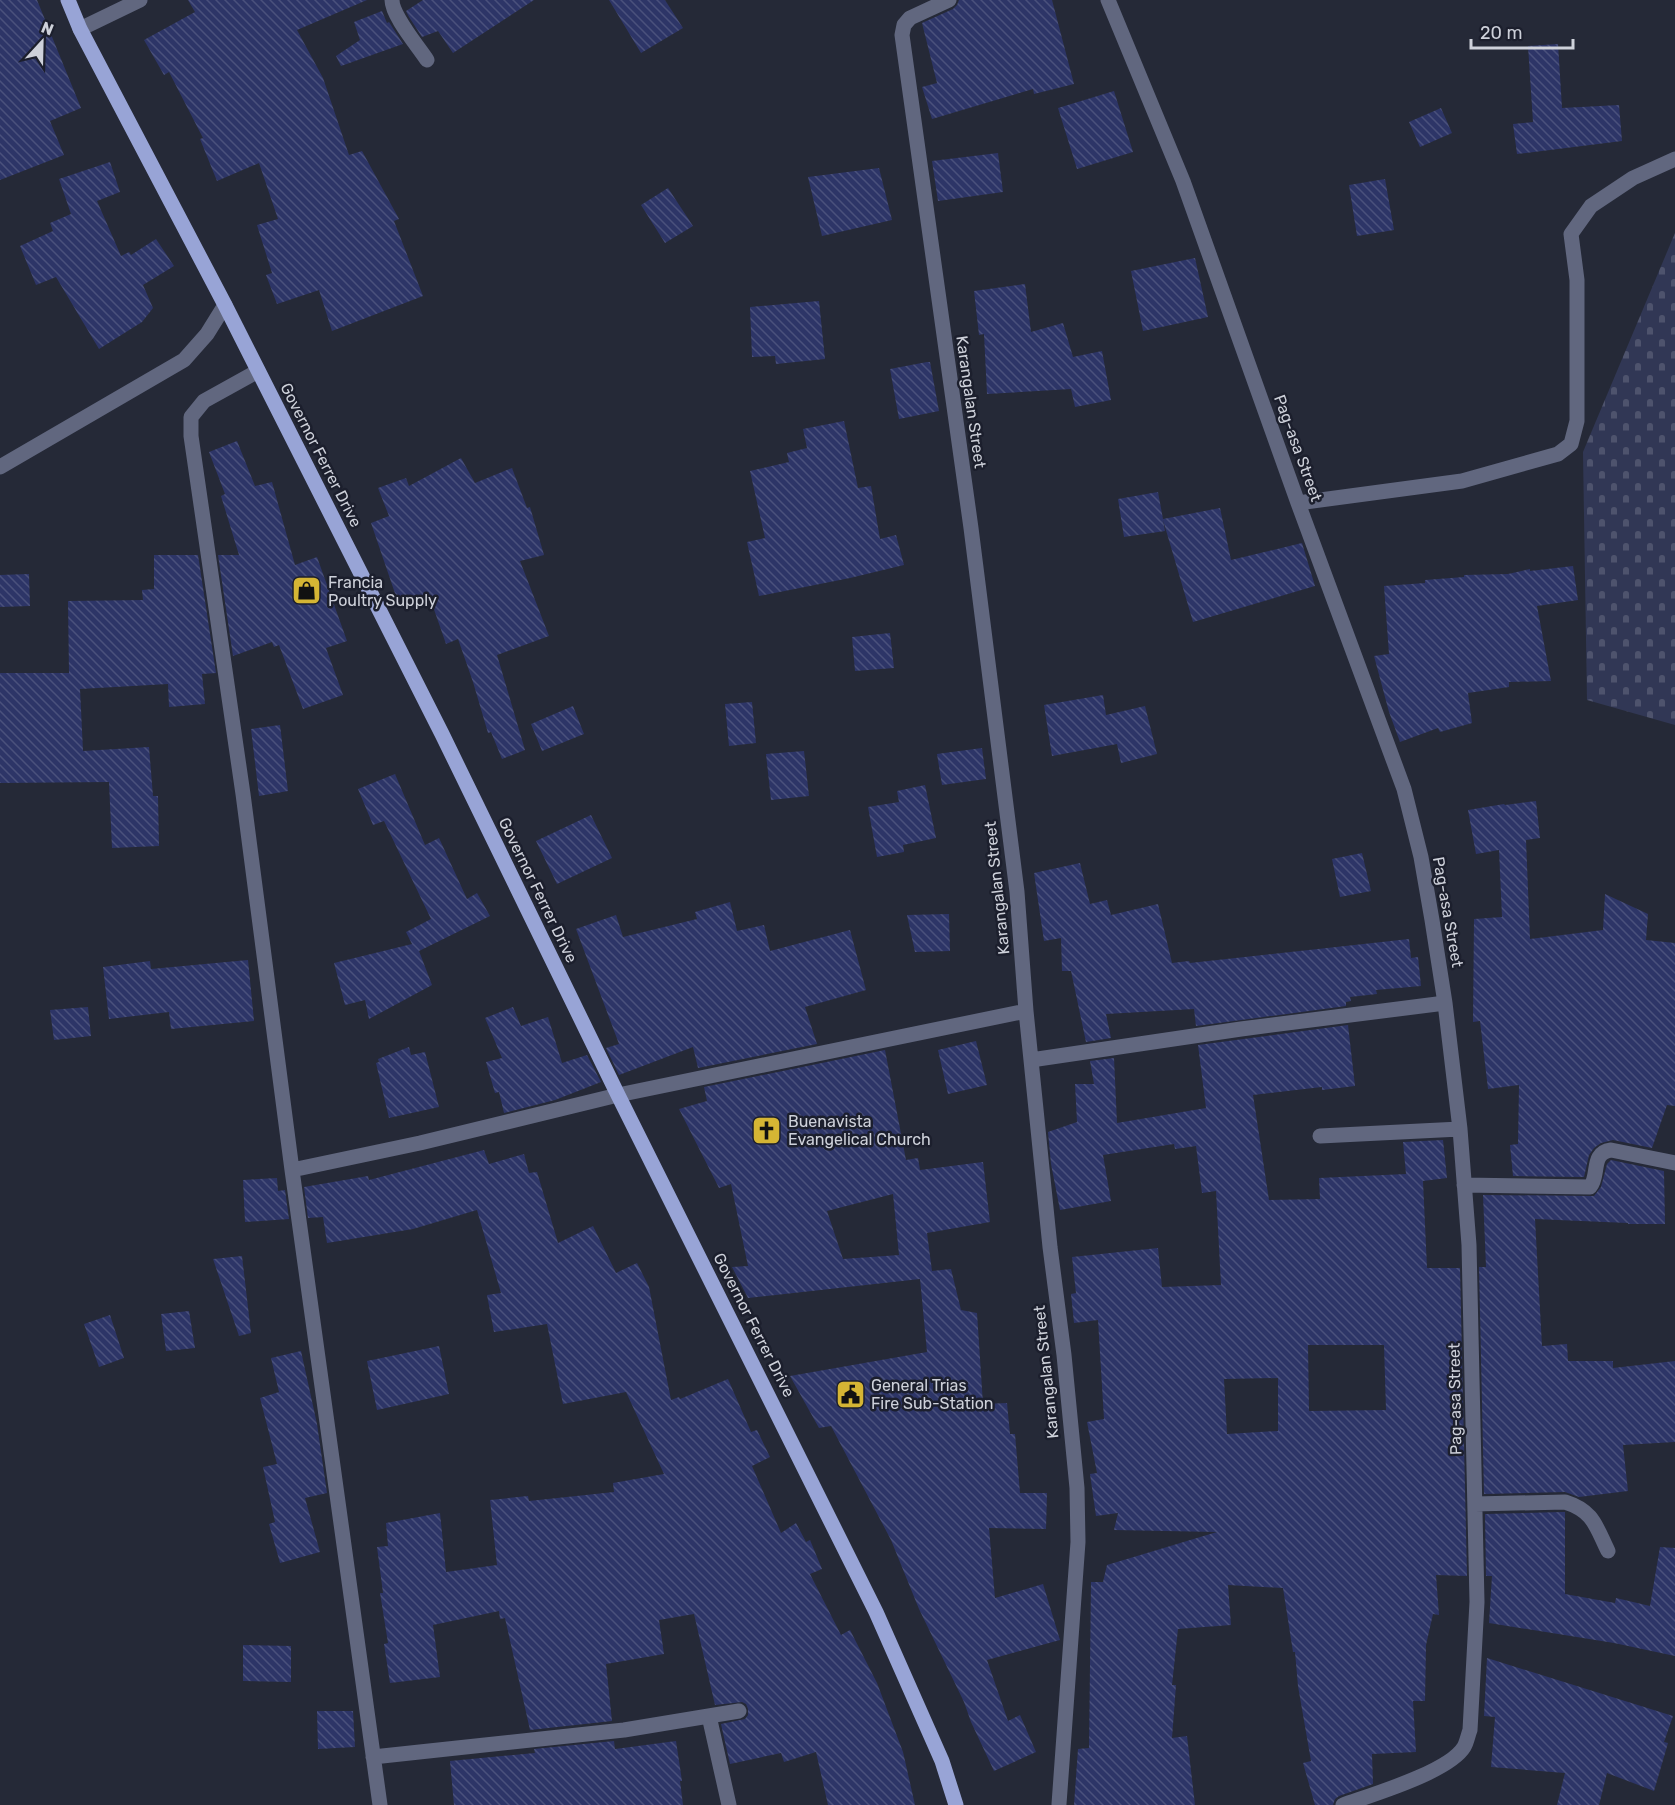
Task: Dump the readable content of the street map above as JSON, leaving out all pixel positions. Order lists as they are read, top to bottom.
{
  "streets": {
    "main road": ["Governor Ferrer Drive"],
    "street": ["Karangalan Street", "Pag-asa Street"]
  },
  "places": {
    "shop": ["Francia Poultry Supply"],
    "church": ["Buenavista Evangelical Church"],
    "public building": ["General Trias Fire Sub-Station"]
  },
  "scale_bar": "20 m",
  "north": "top"
}
